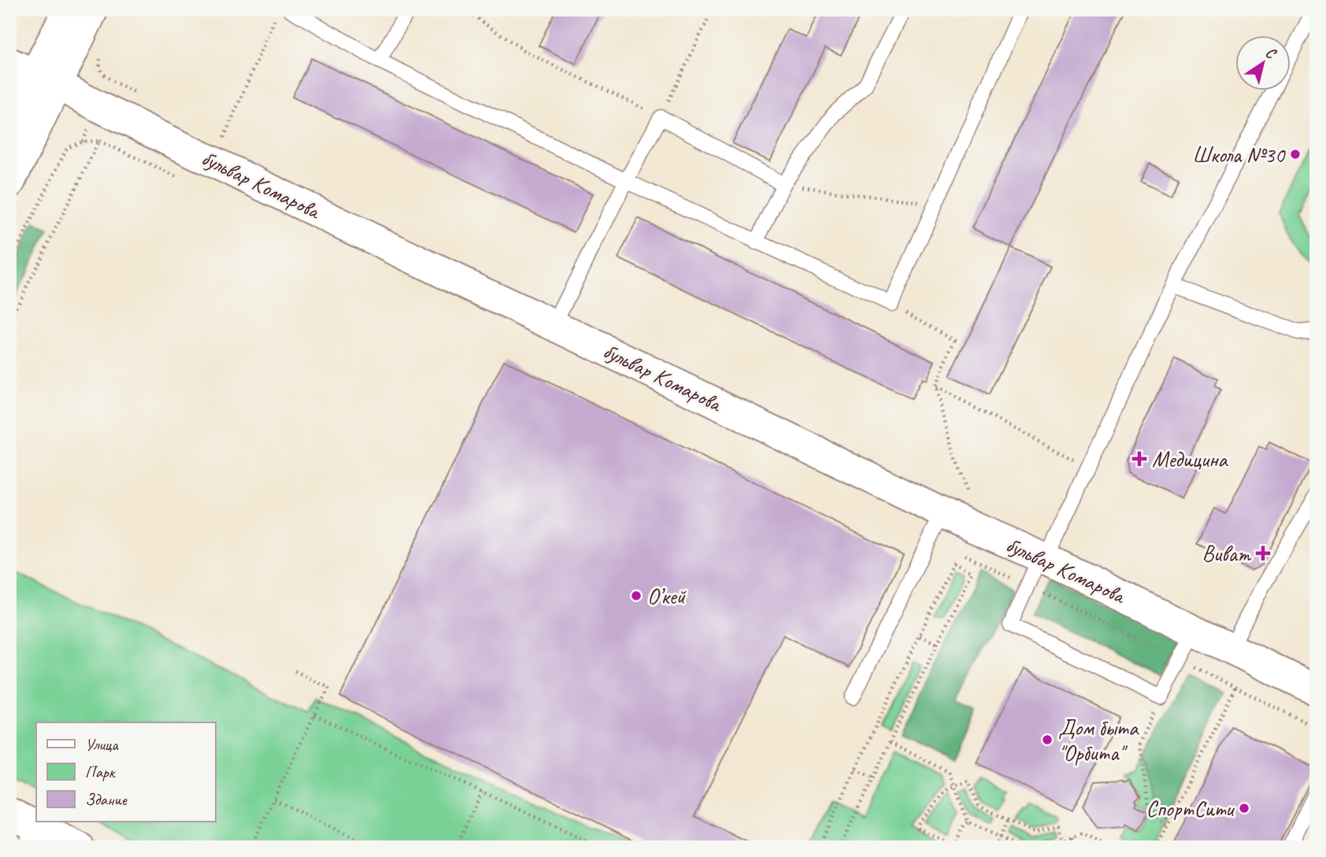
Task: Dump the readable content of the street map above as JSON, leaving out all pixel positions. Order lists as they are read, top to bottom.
{
  "streets": {
    "street": ["бульвар Комарова"]
  },
  "places": {
    "other": [
      "Школа №30",
      "О’кей",
      "Дом быта \"Орбита\"",
      "СпортСити"
    ],
    "health": ["Медицина", "Виват"]
  },
  "legend": ["Улица", "Парк", "Здание"],
  "north": "top right"
}
